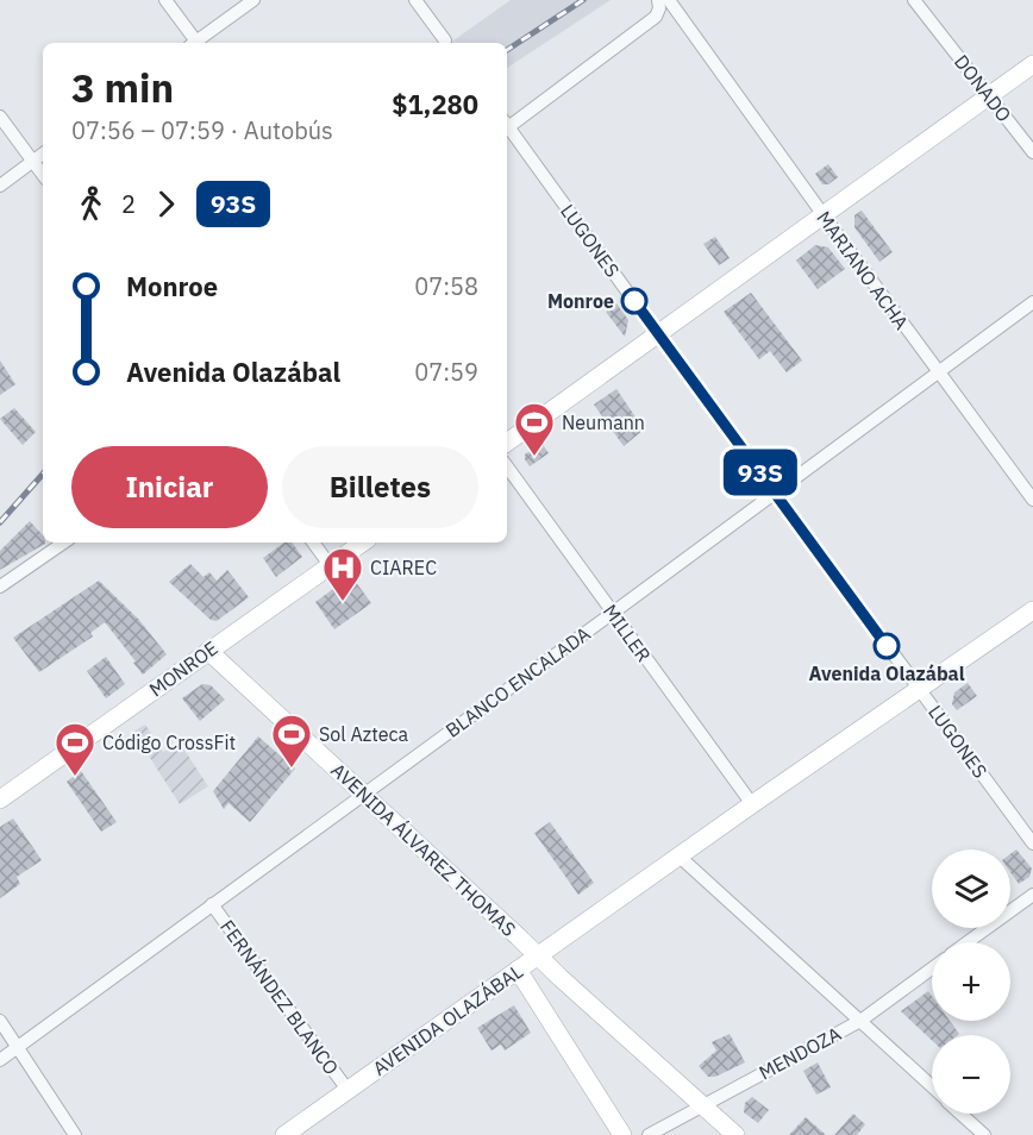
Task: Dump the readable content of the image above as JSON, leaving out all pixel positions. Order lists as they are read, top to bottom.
{
  "streets": {
    "main road": ["MONROE", "AVENIDA ÁLVAREZ THOMAS", "AVENIDA OLAZÁBAL"],
    "street": [
      "DONADO",
      "LUGONES",
      "MARIANO ACHA",
      "MILLER",
      "BLANCO ENCALADA",
      "FERNÁNDEZ BLANCO",
      "MENDOZA"
    ]
  },
  "crossings": [
    ["LUGONES", "BLANCO ENCALADA"],
    ["LUGONES", "AVENIDA OLAZÁBAL"],
    ["MARIANO ACHA", "BLANCO ENCALADA"],
    ["MILLER", "BLANCO ENCALADA"],
    ["MILLER", "AVENIDA OLAZÁBAL"],
    ["MONROE", "AVENIDA ÁLVAREZ THOMAS"],
    ["BLANCO ENCALADA", "AVENIDA ÁLVAREZ THOMAS"],
    ["BLANCO ENCALADA", "FERNÁNDEZ BLANCO"],
    ["AVENIDA ÁLVAREZ THOMAS", "AVENIDA OLAZÁBAL"],
    ["AVENIDA ÁLVAREZ THOMAS", "MENDOZA"],
    ["FERNÁNDEZ BLANCO", "AVENIDA OLAZÁBAL"]
  ],
  "places": {
    "other": ["Monroe", "Avenida Olazábal"],
    "sports": ["Neumann", "Sol Azteca", "Código CrossFit"],
    "hospital": ["CIAREC"]
  },
  "lines": ["bus line 93S"],
  "page": {
    "on_map": "93S",
    "heading": ["3 min", "07:56 – 07:59 · Autobús", "$1,280"],
    "legs": ["2", "93S"],
    "list": [
      {
        "name": "Monroe",
        "value": "07:58"
      },
      {
        "name": "Avenida Olazábal",
        "value": "07:59"
      }
    ],
    "buttons": ["Iniciar", "Billetes"],
    "map_buttons": ["+", "−"]
  }
}
